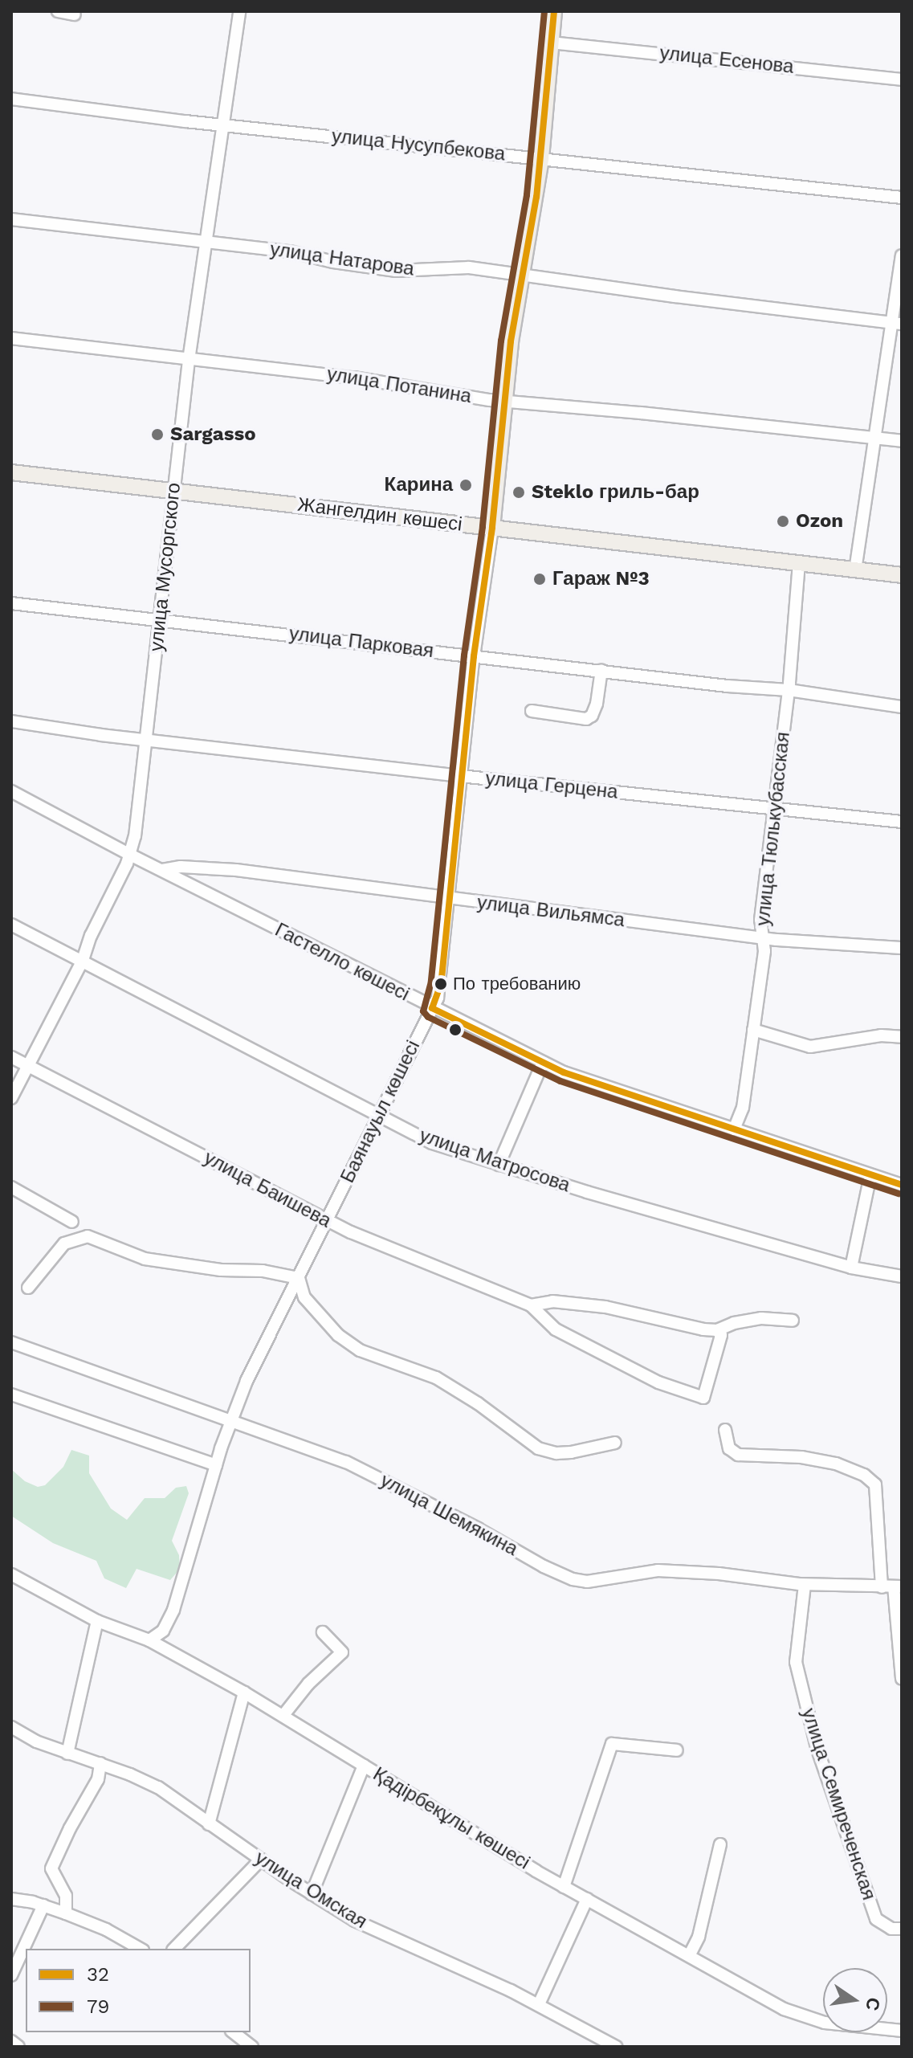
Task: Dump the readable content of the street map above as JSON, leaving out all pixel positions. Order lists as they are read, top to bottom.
{
  "streets": {
    "main road": ["Жангелдин көшесі", "Баянауыл көшесі"],
    "street": [
      "улица Есенова",
      "улица Нусупбекова",
      "улица Натарова",
      "улица Потанина",
      "улица Мусоргского",
      "улица Парковая",
      "улица Герцена",
      "улица Тюлькубасская",
      "улица Вильямса",
      "Гастелло көшесі",
      "улица Матросова",
      "улица Баишева",
      "улица Шемякина",
      "улица Семиреченская",
      "Қадірбекұлы көшесі",
      "улица Омская"
    ]
  },
  "crossings": [
    ["улица Есенова", "Баянауыл көшесі"],
    ["улица Нусупбекова", "улица Мусоргского"],
    ["улица Нусупбекова", "Баянауыл көшесі"],
    ["улица Натарова", "улица Мусоргского"],
    ["улица Натарова", "Баянауыл көшесі"],
    ["улица Потанина", "улица Мусоргского"],
    ["улица Потанина", "Баянауыл көшесі"],
    ["Жангелдин көшесі", "улица Мусоргского"],
    ["Жангелдин көшесі", "улица Тюлькубасская"],
    ["Жангелдин көшесі", "Баянауыл көшесі"],
    ["улица Мусоргского", "улица Парковая"],
    ["улица Мусоргского", "улица Герцена"],
    ["улица Мусоргского", "Гастелло көшесі"],
    ["улица Мусоргского", "улица Матросова"],
    ["улица Мусоргского", "улица Баишева"],
    ["улица Парковая", "улица Тюлькубасская"],
    ["улица Парковая", "Баянауыл көшесі"],
    ["улица Герцена", "улица Тюлькубасская"],
    ["улица Герцена", "Баянауыл көшесі"],
    ["улица Тюлькубасская", "улица Вильямса"],
    ["улица Тюлькубасская", "Гастелло көшесі"],
    ["улица Вильямса", "Гастелло көшесі"],
    ["улица Вильямса", "Баянауыл көшесі"],
    ["Гастелло көшесі", "Баянауыл көшесі"],
    ["Баянауыл көшесі", "улица Матросова"],
    ["Баянауыл көшесі", "улица Баишева"],
    ["Баянауыл көшесі", "улица Шемякина"],
    ["Баянауыл көшесі", "Қадірбекұлы көшесі"],
    ["улица Шемякина", "улица Семиреченская"]
  ],
  "places": [
    "Sargasso",
    "Карина",
    "Steklo гриль-бар",
    "Ozon",
    "Гараж №3",
    "По требованию"
  ],
  "lines": ["transit line 32", "transit line 79"],
  "legend": ["32", "79"],
  "north": "right"
}
